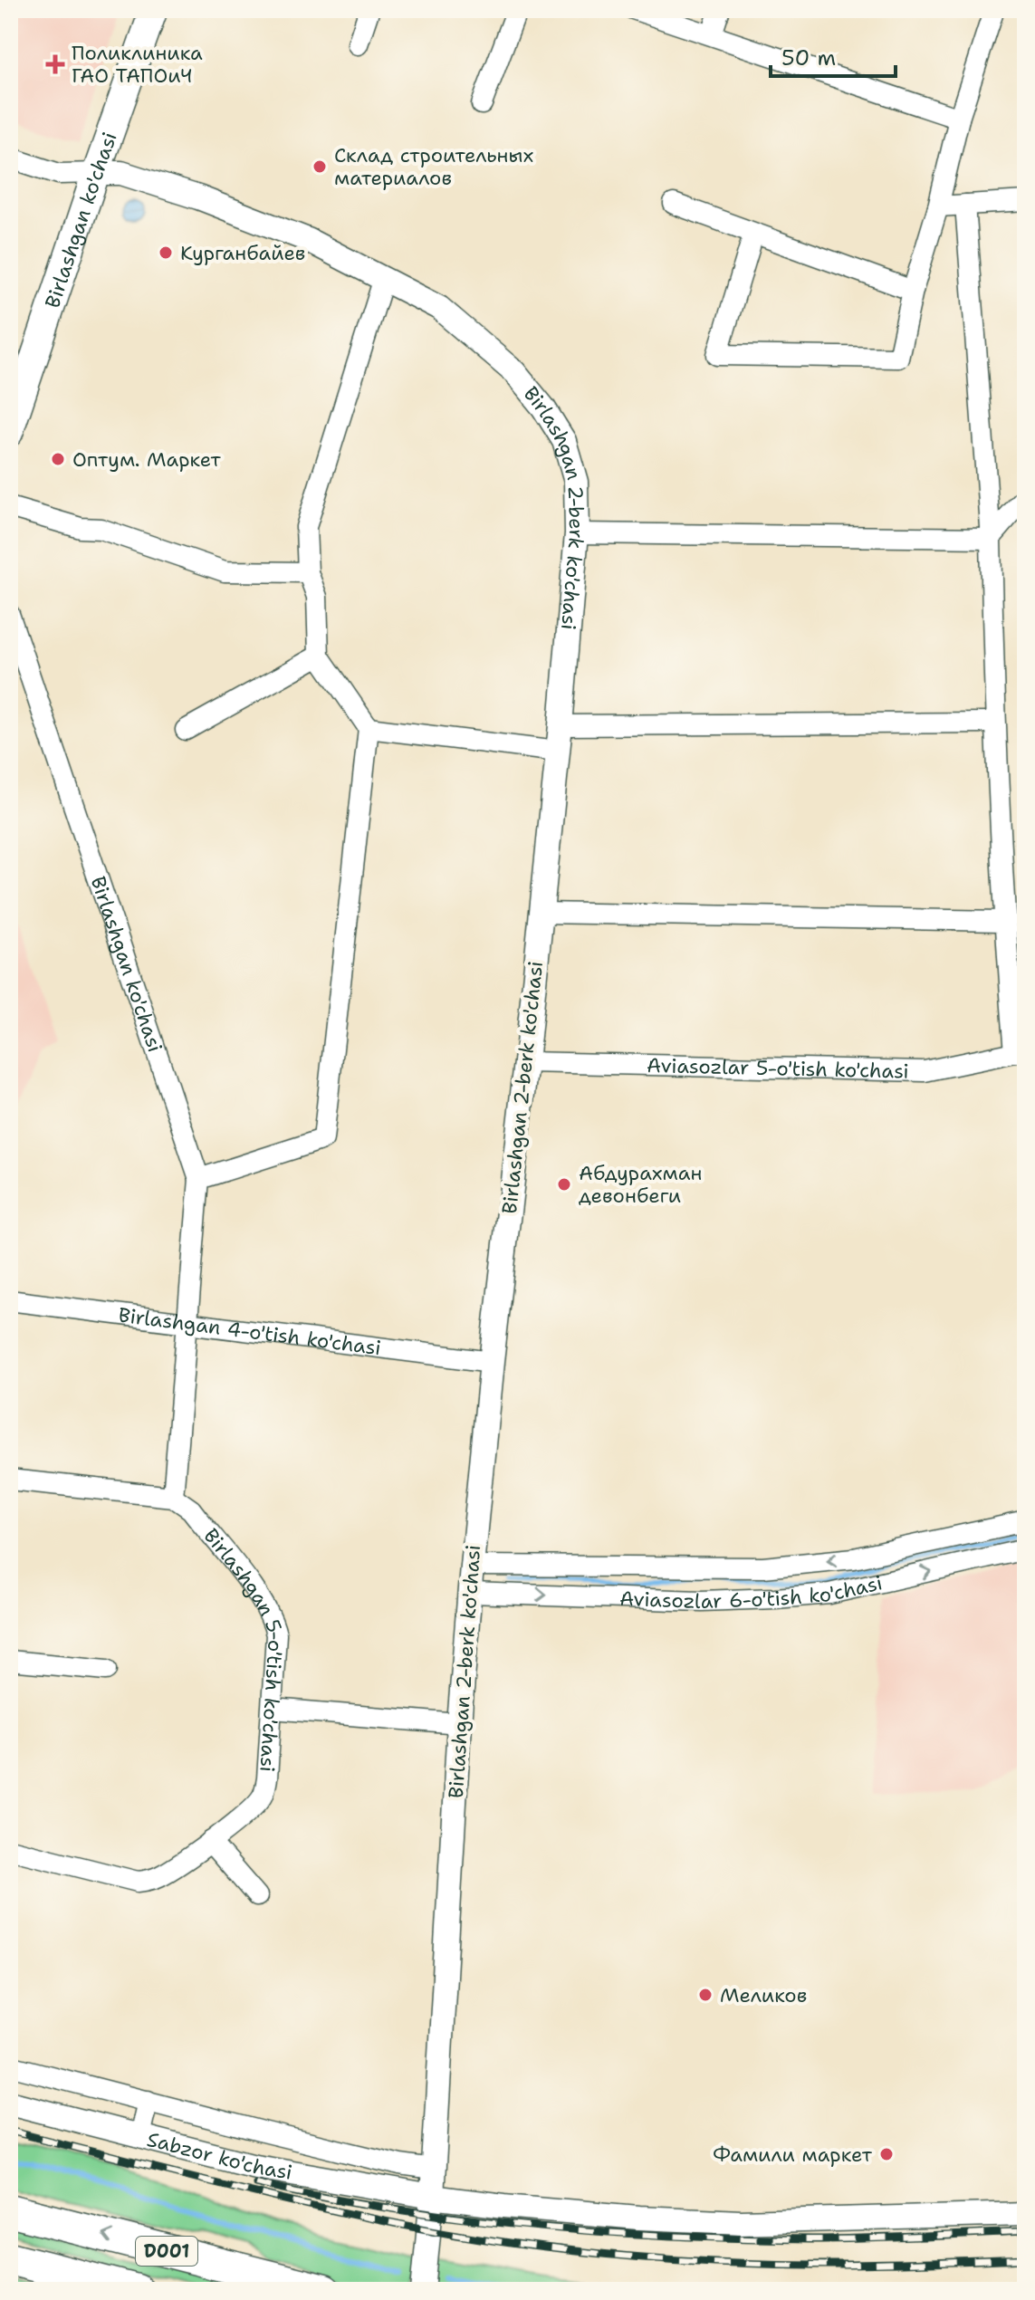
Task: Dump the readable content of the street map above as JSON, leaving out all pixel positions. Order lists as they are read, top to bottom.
{
  "streets": {
    "highway": ["D001"],
    "main road": ["Birlashgan ko'chasi"],
    "street": [
      "Birlashgan 2-berk ko'chasi",
      "Aviasozlar 5-o'tish ko'chasi",
      "Birlashgan 4-o'tish ko'chasi",
      "Aviasozlar 6-o'tish ko'chasi",
      "Birlashgan 5-o'tish ko'chasi",
      "Sabzor ko'chasi"
    ]
  },
  "crossings": [
    ["Birlashgan ko'chasi", "Birlashgan 2-berk ko'chasi"],
    ["Birlashgan ko'chasi", "Birlashgan 4-o'tish ko'chasi"],
    ["Birlashgan 2-berk ko'chasi", "Aviasozlar 5-o'tish ko'chasi"],
    ["Birlashgan 2-berk ko'chasi", "Birlashgan 4-o'tish ko'chasi"],
    ["Birlashgan 2-berk ko'chasi", "Aviasozlar 6-o'tish ko'chasi"],
    ["Birlashgan 2-berk ko'chasi", "Sabzor ko'chasi"]
  ],
  "places": {
    "health": ["Поликлиника ГАО ТАПОиЧ"],
    "other": [
      "Склад строительных материалов",
      "Курганбайев",
      "Оптум. Маркет",
      "Абдурахман девонбеги",
      "Меликов",
      "Фамили маркет"
    ]
  },
  "scale_bar": "50 m"
}
